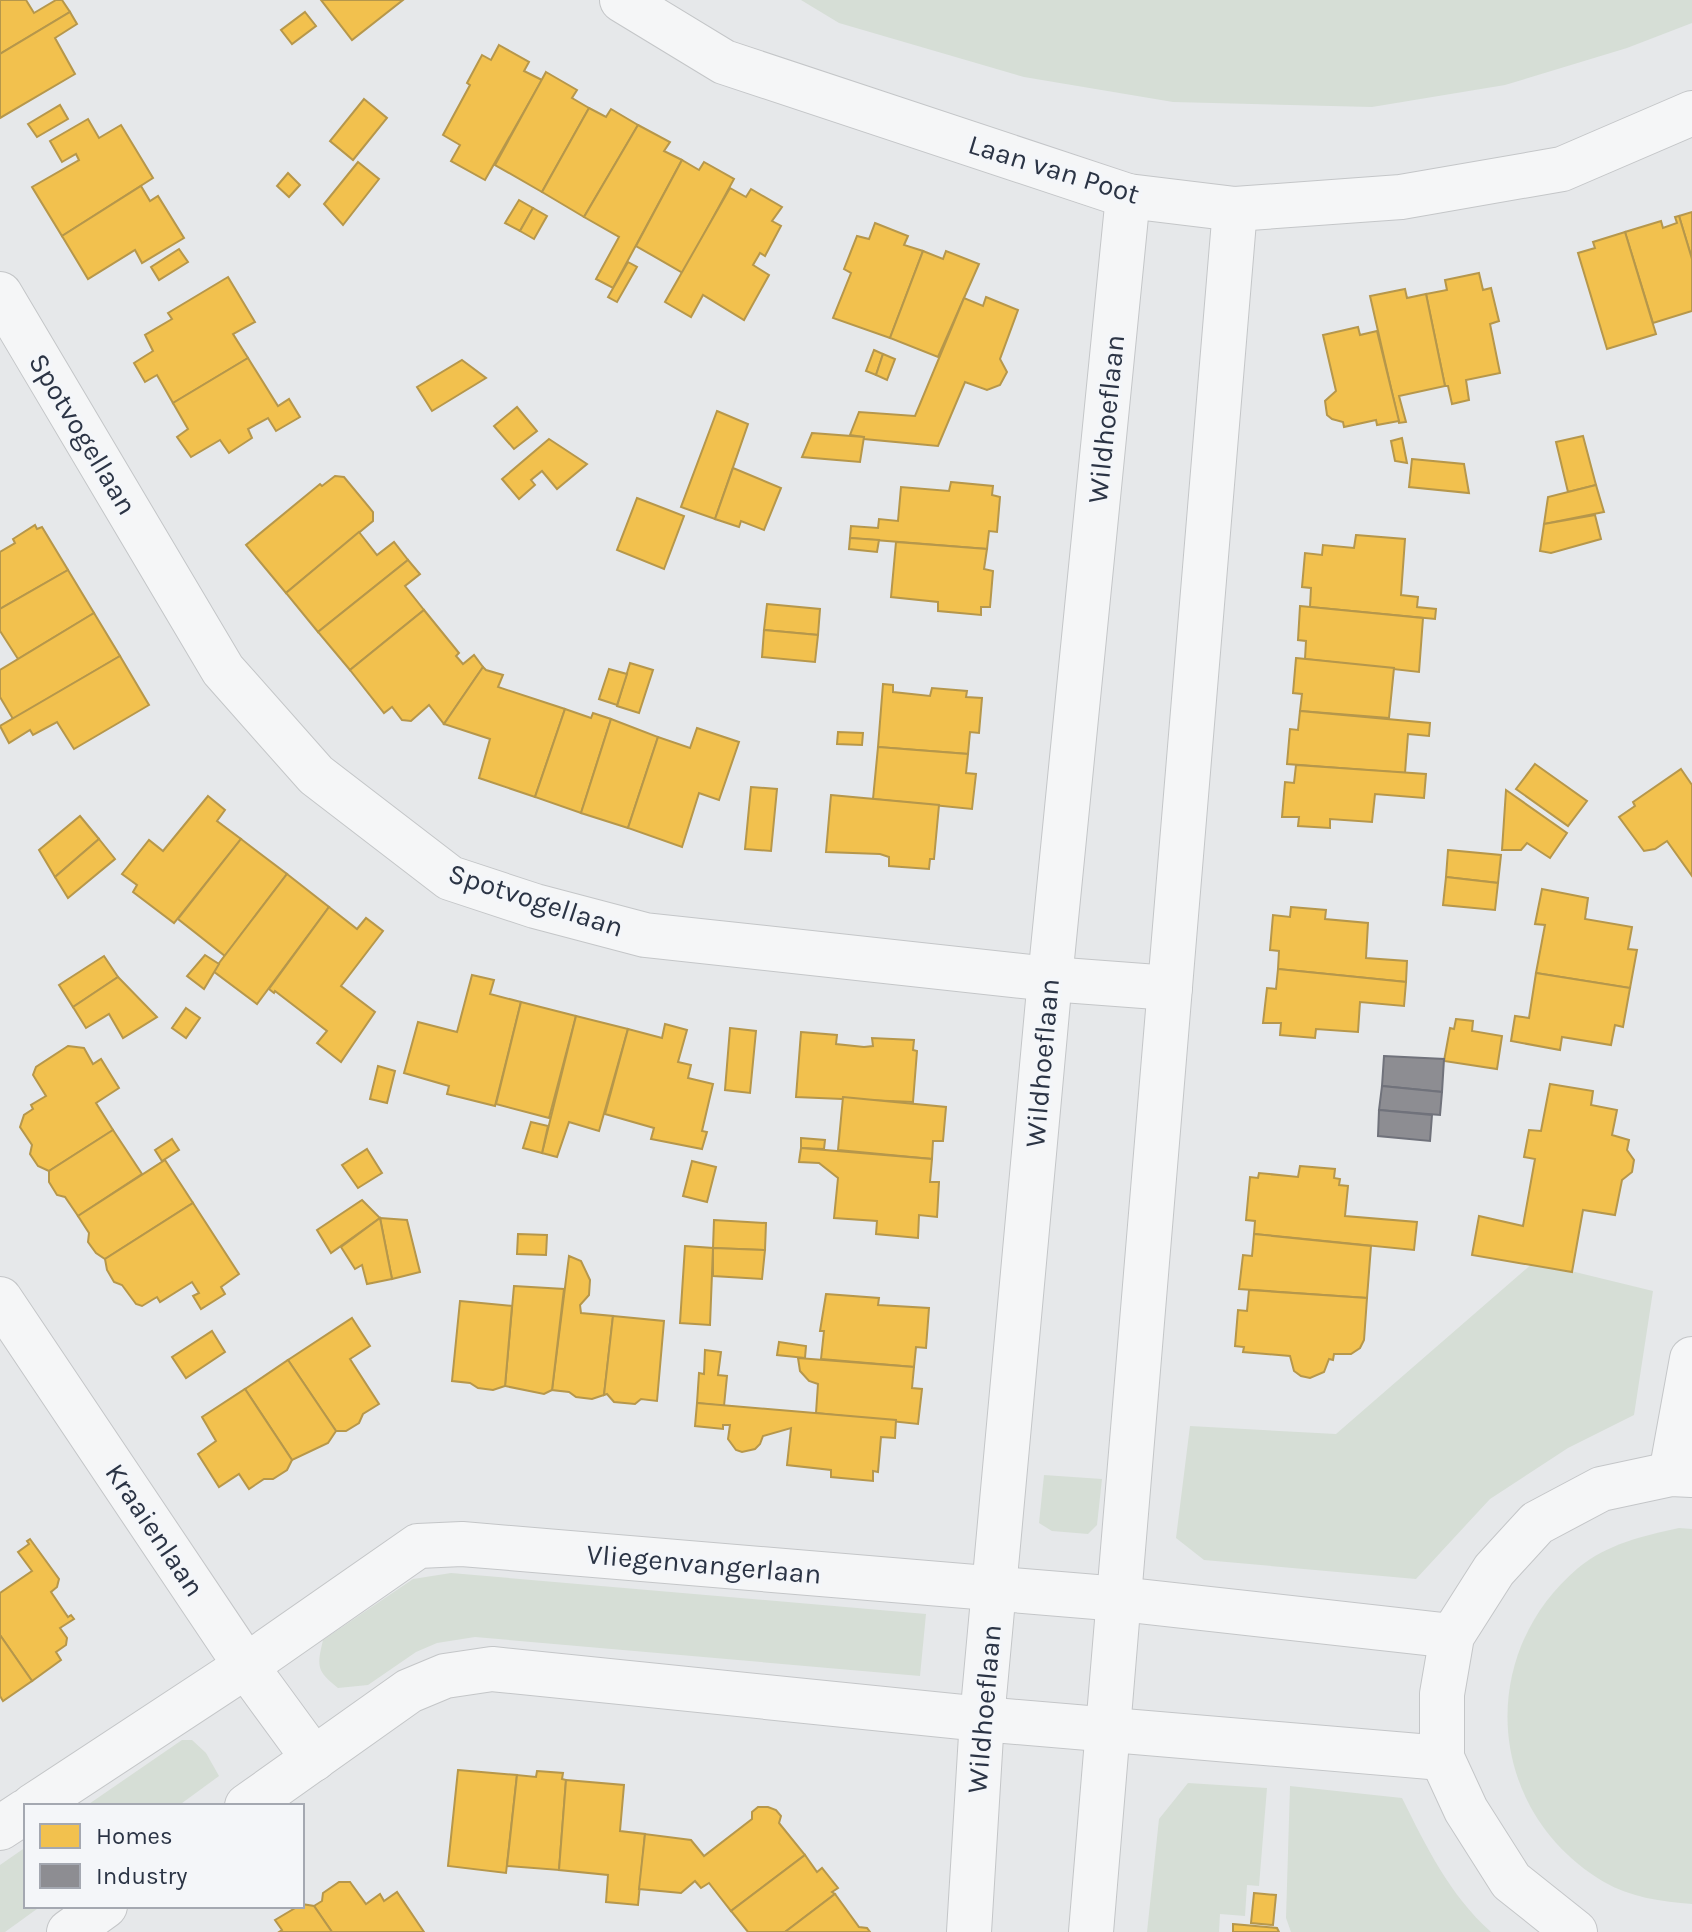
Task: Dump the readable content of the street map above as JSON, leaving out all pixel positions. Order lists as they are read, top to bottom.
{
  "streets": {
    "street": [
      "Laan van Poot",
      "Wildhoeflaan",
      "Spotvogellaan",
      "Kraaienlaan",
      "Vliegenvangerlaan"
    ]
  },
  "crossings": [
    ["Laan van Poot", "Wildhoeflaan"],
    ["Wildhoeflaan", "Spotvogellaan"],
    ["Wildhoeflaan", "Vliegenvangerlaan"],
    ["Kraaienlaan", "Vliegenvangerlaan"]
  ],
  "legend": ["Homes", "Industry"]
}
